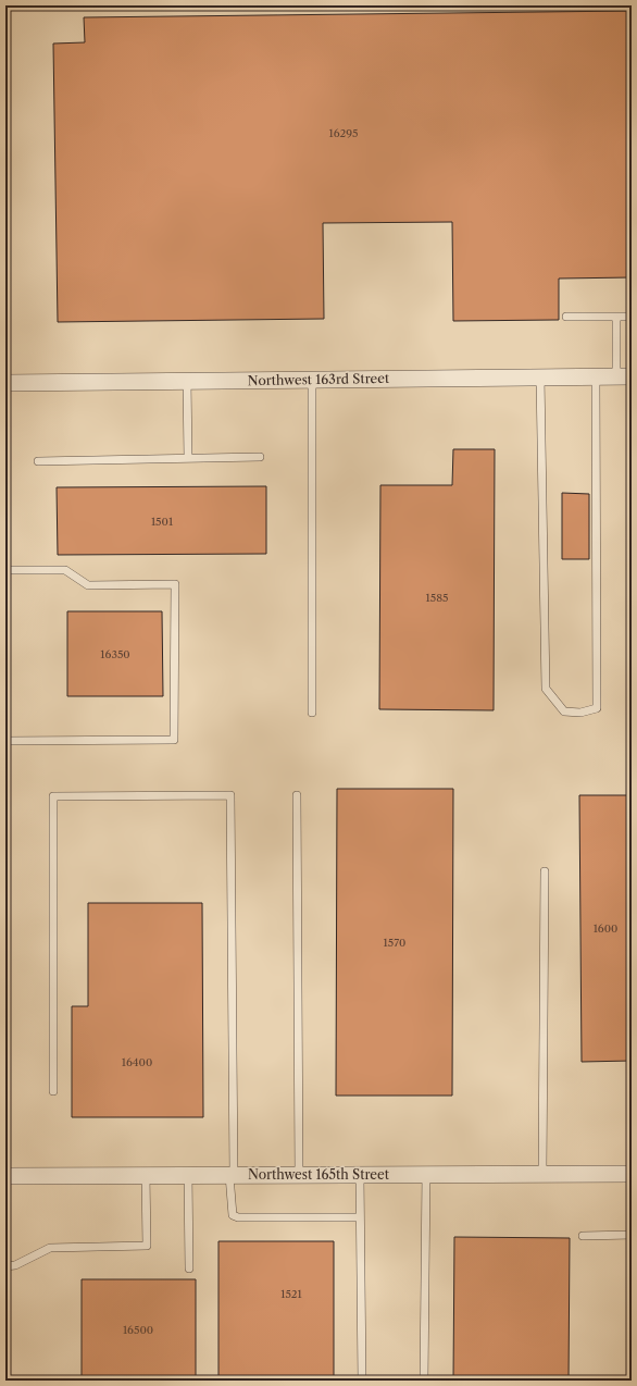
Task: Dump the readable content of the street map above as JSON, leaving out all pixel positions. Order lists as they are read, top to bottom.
{
  "streets": {
    "street": ["Northwest 163rd Street", "Northwest 165th Street"]
  },
  "house_numbers": [
    "16295",
    "1501",
    "1585",
    "16350",
    "1600",
    "1570",
    "16400",
    "1521",
    "16500"
  ]
}
